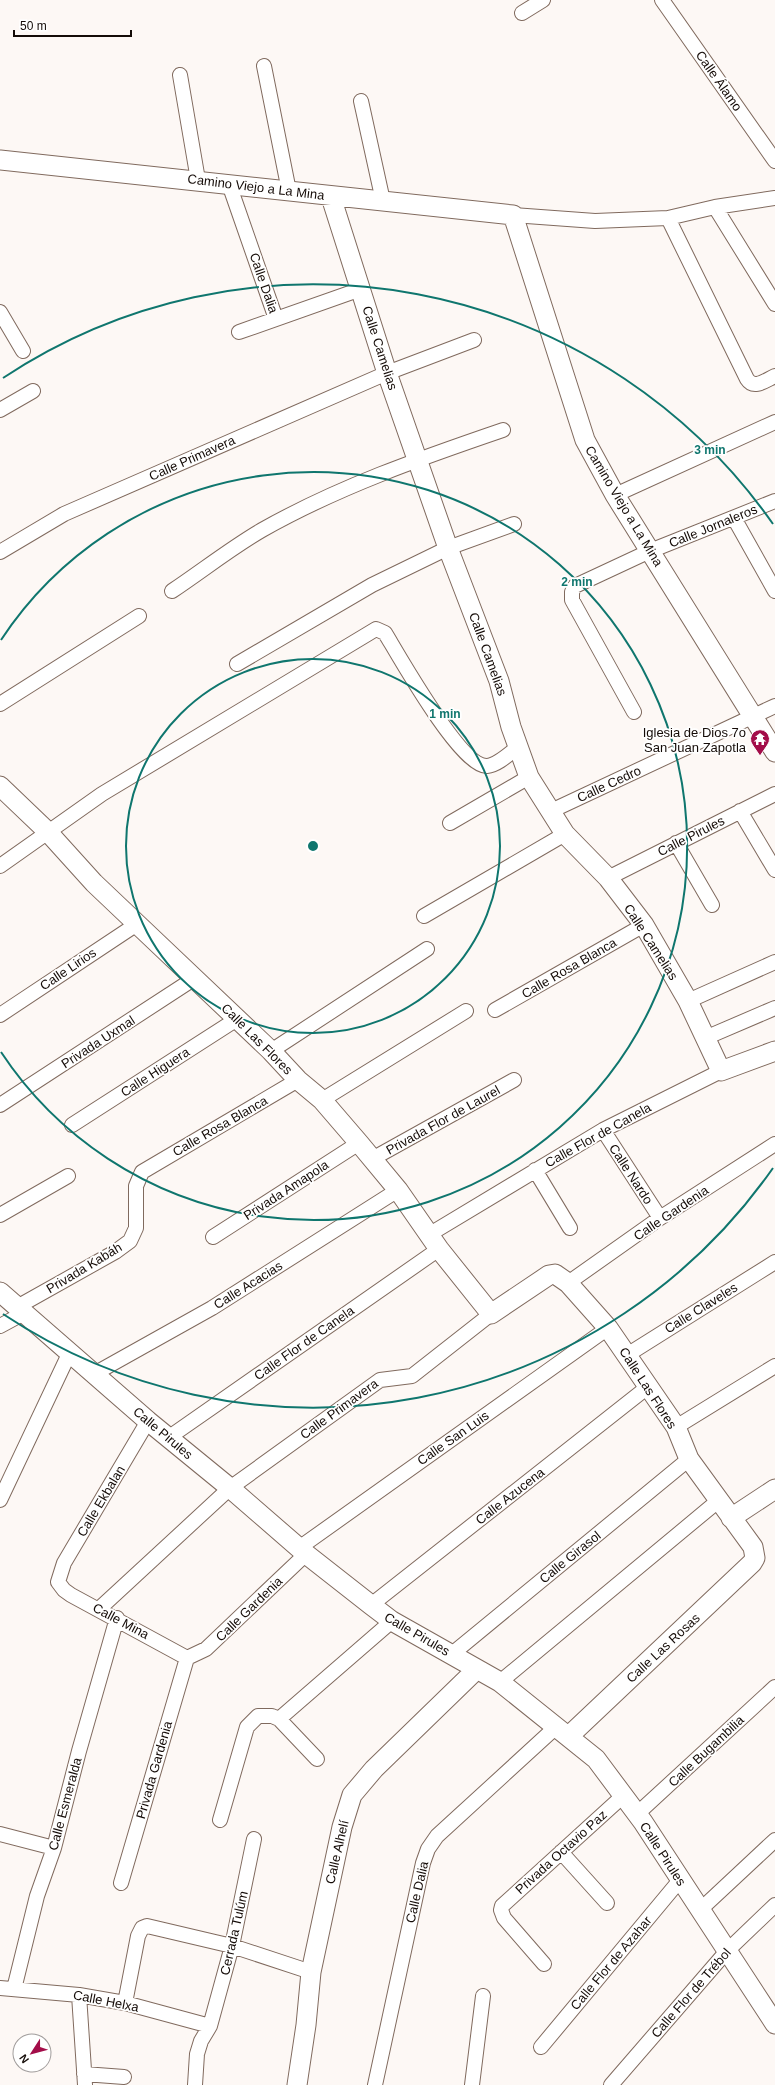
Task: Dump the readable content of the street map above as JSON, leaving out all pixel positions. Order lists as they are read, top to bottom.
{
  "streets": {
    "street": [
      "Calle Álamo",
      "Camino Viejo a La Mina",
      "Calle Dalia",
      "Calle Camelias",
      "Calle Primavera",
      "Calle Jornaleros",
      "Calle Cedro",
      "Calle Pirules",
      "Calle Rosa Blanca",
      "Calle Lirios",
      "Calle Las Flores",
      "Privada Uxmal",
      "Calle Higuera",
      "Privada Flor de Laurel",
      "Calle Flor de Canela",
      "Calle Nardo",
      "Privada Amapola",
      "Calle Gardenia",
      "Privada Kabáh",
      "Calle Acacias",
      "Calle Claveles",
      "Calle San Luis",
      "Calle Azucena",
      "Calle Ekbalan",
      "Calle Girasol",
      "Calle Mina",
      "Calle Las Rosas",
      "Calle Bugambilia",
      "Privada Gardenia",
      "Calle Esmeralda",
      "Calle Alhelí",
      "Privada Octavio Paz",
      "Cerrada Tulúm",
      "Calle Flor de Azahar",
      "Calle Flor de Trébol",
      "Calle Helxa"
    ]
  },
  "crossings": [
    ["Camino Viejo a La Mina", "Calle Dalia"],
    ["Camino Viejo a La Mina", "Calle Camelias"],
    ["Camino Viejo a La Mina", "Calle Jornaleros"],
    ["Camino Viejo a La Mina", "Calle Cedro"],
    ["Calle Dalia", "Calle Camelias"],
    ["Calle Dalia", "Calle Pirules"],
    ["Calle Dalia", "Calle Las Rosas"],
    ["Calle Camelias", "Calle Primavera"],
    ["Calle Camelias", "Calle Cedro"],
    ["Calle Camelias", "Calle Pirules"],
    ["Calle Camelias", "Calle Rosa Blanca"],
    ["Calle Camelias", "Calle Flor de Canela"],
    ["Calle Primavera", "Calle Pirules"],
    ["Calle Primavera", "Calle Las Flores"],
    ["Calle Pirules", "Calle Flor de Canela"],
    ["Calle Pirules", "Calle Gardenia"],
    ["Calle Pirules", "Privada Kabáh"],
    ["Calle Pirules", "Calle Acacias"],
    ["Calle Pirules", "Calle San Luis"],
    ["Calle Pirules", "Calle Azucena"],
    ["Calle Pirules", "Calle Ekbalan"],
    ["Calle Pirules", "Calle Girasol"],
    ["Calle Pirules", "Calle Las Rosas"],
    ["Calle Pirules", "Calle Bugambilia"],
    ["Calle Pirules", "Calle Alhelí"],
    ["Calle Pirules", "Privada Octavio Paz"],
    ["Calle Pirules", "Calle Flor de Azahar"],
    ["Calle Pirules", "Calle Flor de Trébol"],
    ["Calle Rosa Blanca", "Calle Las Flores"],
    ["Calle Rosa Blanca", "Privada Kabáh"],
    ["Calle Lirios", "Calle Las Flores"],
    ["Calle Las Flores", "Privada Uxmal"],
    ["Calle Las Flores", "Calle Higuera"],
    ["Calle Las Flores", "Privada Flor de Laurel"],
    ["Calle Las Flores", "Calle Flor de Canela"],
    ["Calle Las Flores", "Privada Amapola"],
    ["Calle Las Flores", "Calle Gardenia"],
    ["Calle Las Flores", "Calle Acacias"],
    ["Calle Las Flores", "Calle Claveles"],
    ["Calle Las Flores", "Calle San Luis"],
    ["Calle Las Flores", "Calle Azucena"],
    ["Calle Las Flores", "Calle Girasol"],
    ["Calle Las Flores", "Calle Las Rosas"],
    ["Calle Flor de Canela", "Calle Nardo"],
    ["Calle Nardo", "Calle Gardenia"],
    ["Calle Gardenia", "Calle San Luis"],
    ["Calle Gardenia", "Calle Mina"],
    ["Calle Gardenia", "Privada Gardenia"],
    ["Calle Ekbalan", "Calle Mina"],
    ["Calle Mina", "Privada Gardenia"],
    ["Calle Mina", "Calle Esmeralda"],
    ["Calle Esmeralda", "Calle Helxa"],
    ["Cerrada Tulúm", "Calle Helxa"]
  ],
  "places": {
    "temple": ["Iglesia de Dios 7o San Juan Zapotla"]
  },
  "scale_bar": "50 m",
  "north": "bottom left",
  "rings": ["3 min", "2 min", "1 min"]
}
